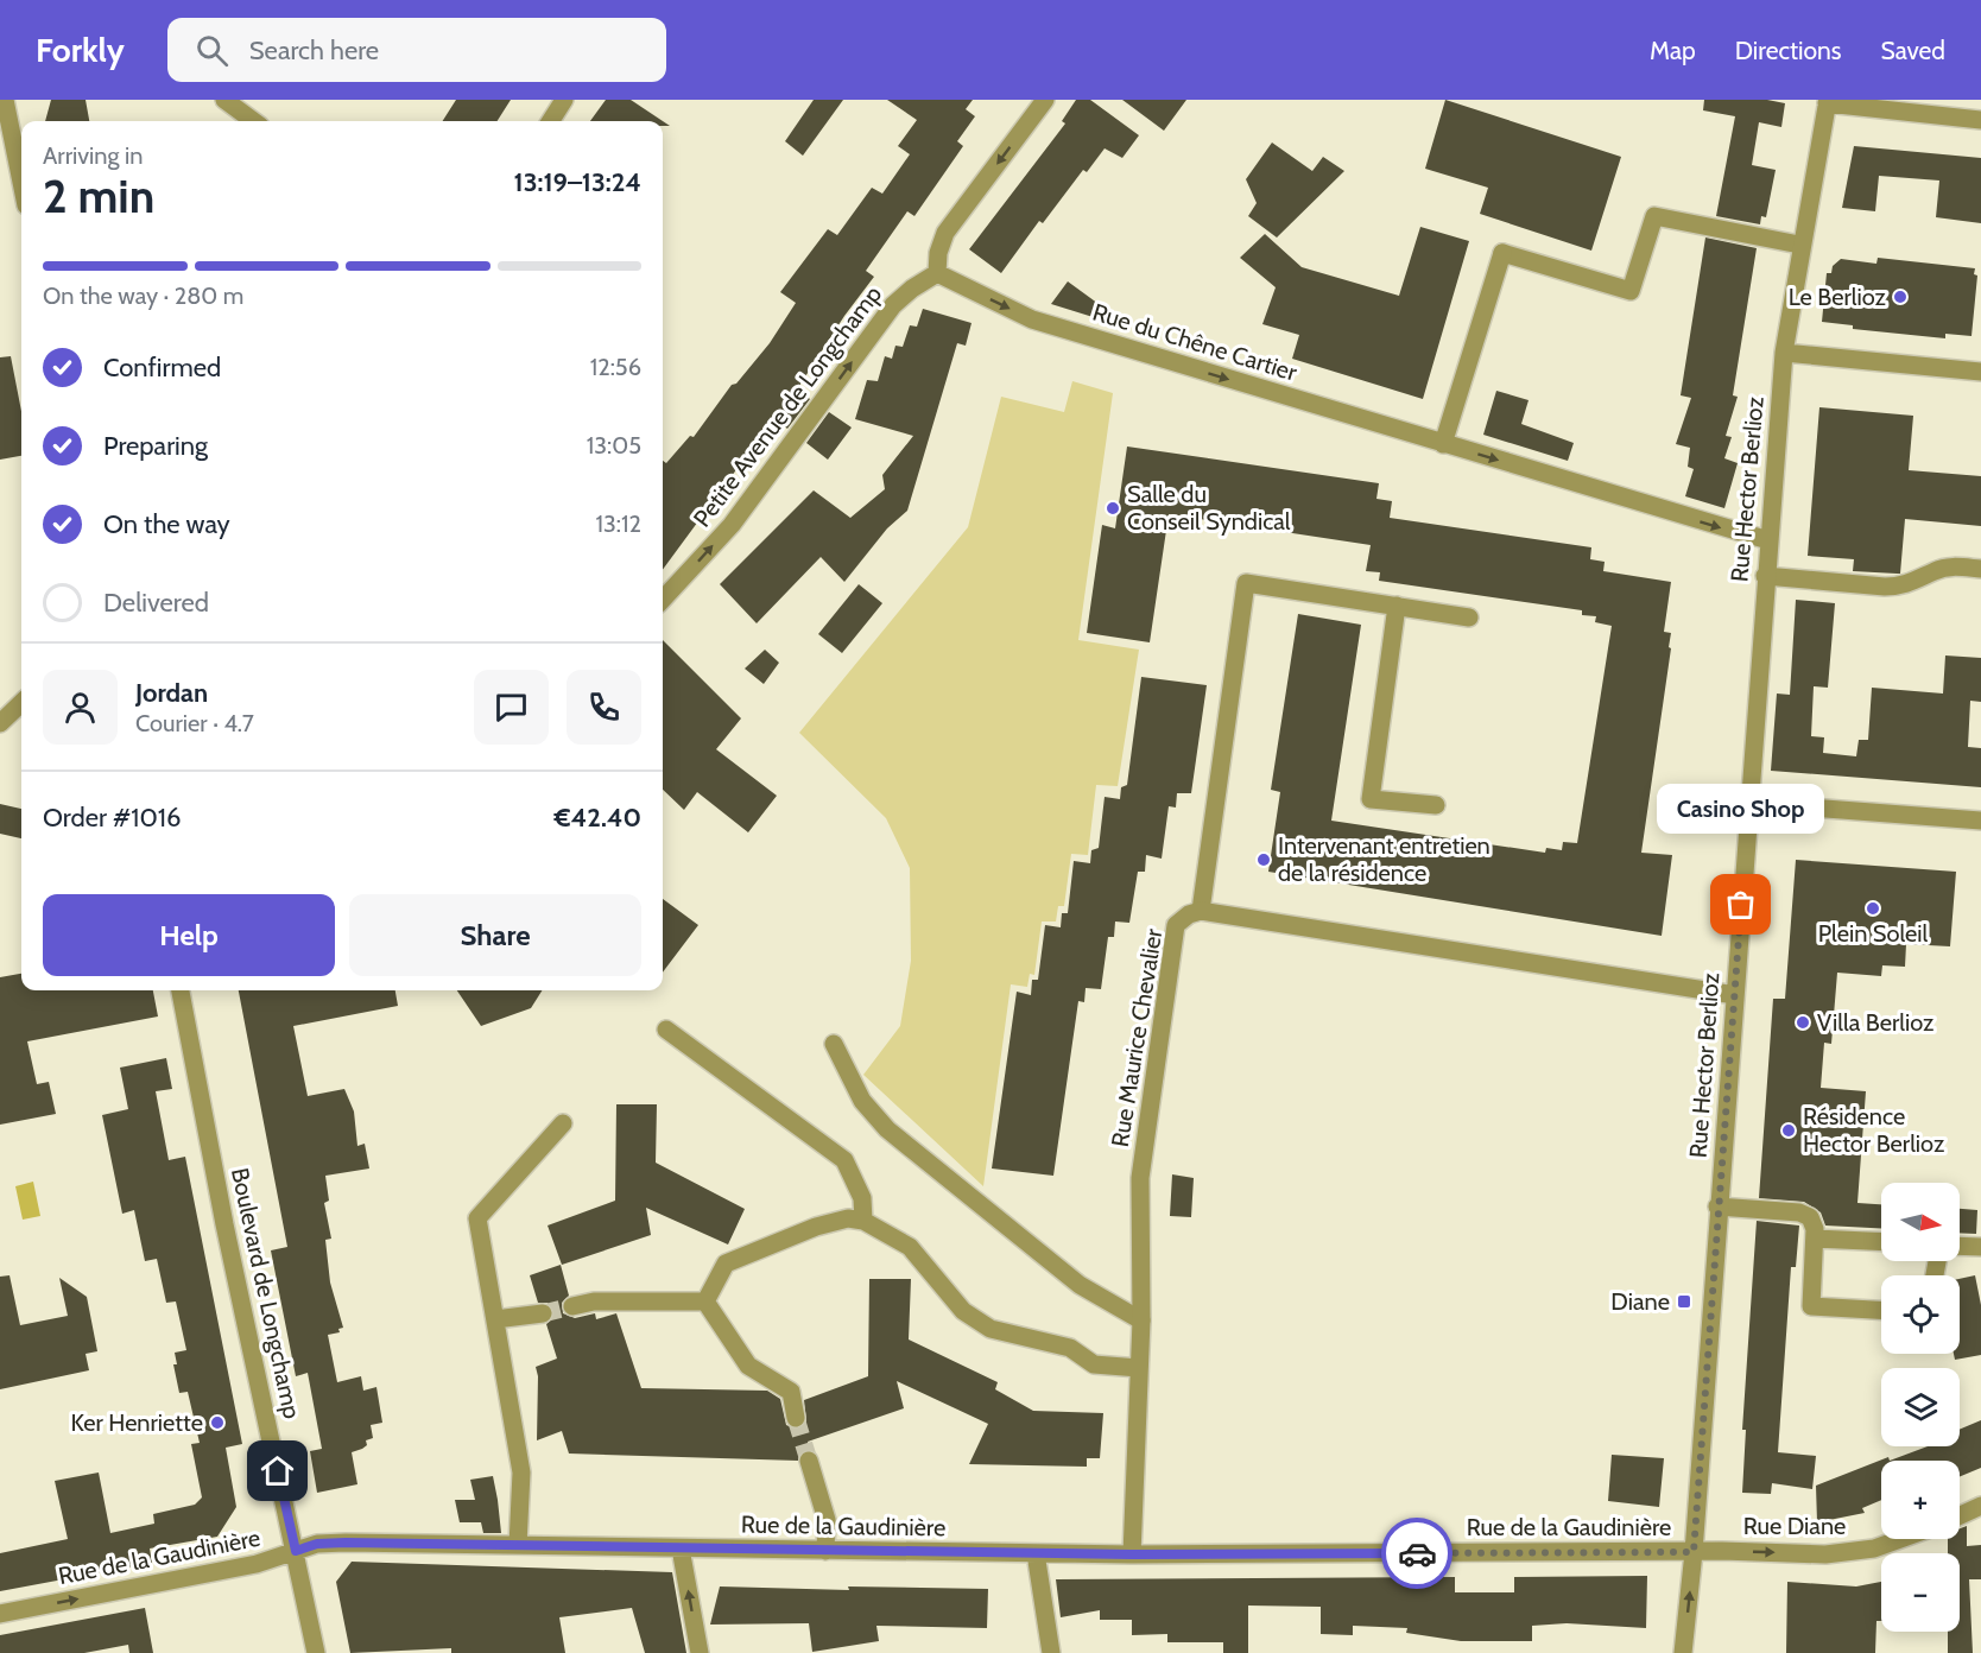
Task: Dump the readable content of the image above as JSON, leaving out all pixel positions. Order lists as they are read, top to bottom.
{
  "streets": {
    "street": [
      "Rue du Chêne Cartier",
      "Petite Avenue de Longchamp",
      "Rue Hector Berlioz",
      "Rue Maurice Chevalier",
      "Boulevard de Longchamp",
      "Rue de la Gaudinière",
      "Rue Diane"
    ]
  },
  "crossings": [
    ["Rue du Chêne Cartier", "Petite Avenue de Longchamp"],
    ["Rue du Chêne Cartier", "Rue Hector Berlioz"],
    ["Rue Hector Berlioz", "Rue de la Gaudinière"],
    ["Rue Hector Berlioz", "Rue Diane"],
    ["Rue Maurice Chevalier", "Rue de la Gaudinière"],
    ["Boulevard de Longchamp", "Rue de la Gaudinière"],
    ["Rue de la Gaudinière", "Rue Diane"]
  ],
  "one_way": ["Rue du Chêne Cartier", "Petite Avenue de Longchamp", "Rue Diane"],
  "places": {
    "other": [
      "Le Berlioz",
      "Salle du Conseil Syndical",
      "Intervenant entretien de la résidence",
      "Casino Shop",
      "Plein Soleil",
      "Villa Berlioz",
      "Résidence Hector Berlioz",
      "Ker Henriette"
    ],
    "transit": ["Diane"]
  },
  "north": "right",
  "page": {
    "header": "Forkly",
    "search": "Search here",
    "nav": ["Map", "Directions", "Saved"],
    "heading": ["2 min", "Arriving in", "13:19–13:24"],
    "panel": [
      "Jordan",
      "Courier · 4.7",
      "Order #1016",
      "€42.40"
    ],
    "bar": "On the way · 280 m",
    "list": [
      ["Confirmed", "12:56"],
      ["Preparing", "13:05"],
      ["On the way", "13:12"],
      "Delivered"
    ],
    "bubble": "Casino Shop",
    "buttons": ["Help", "Share"],
    "map_buttons": ["+", "−"]
  }
}
